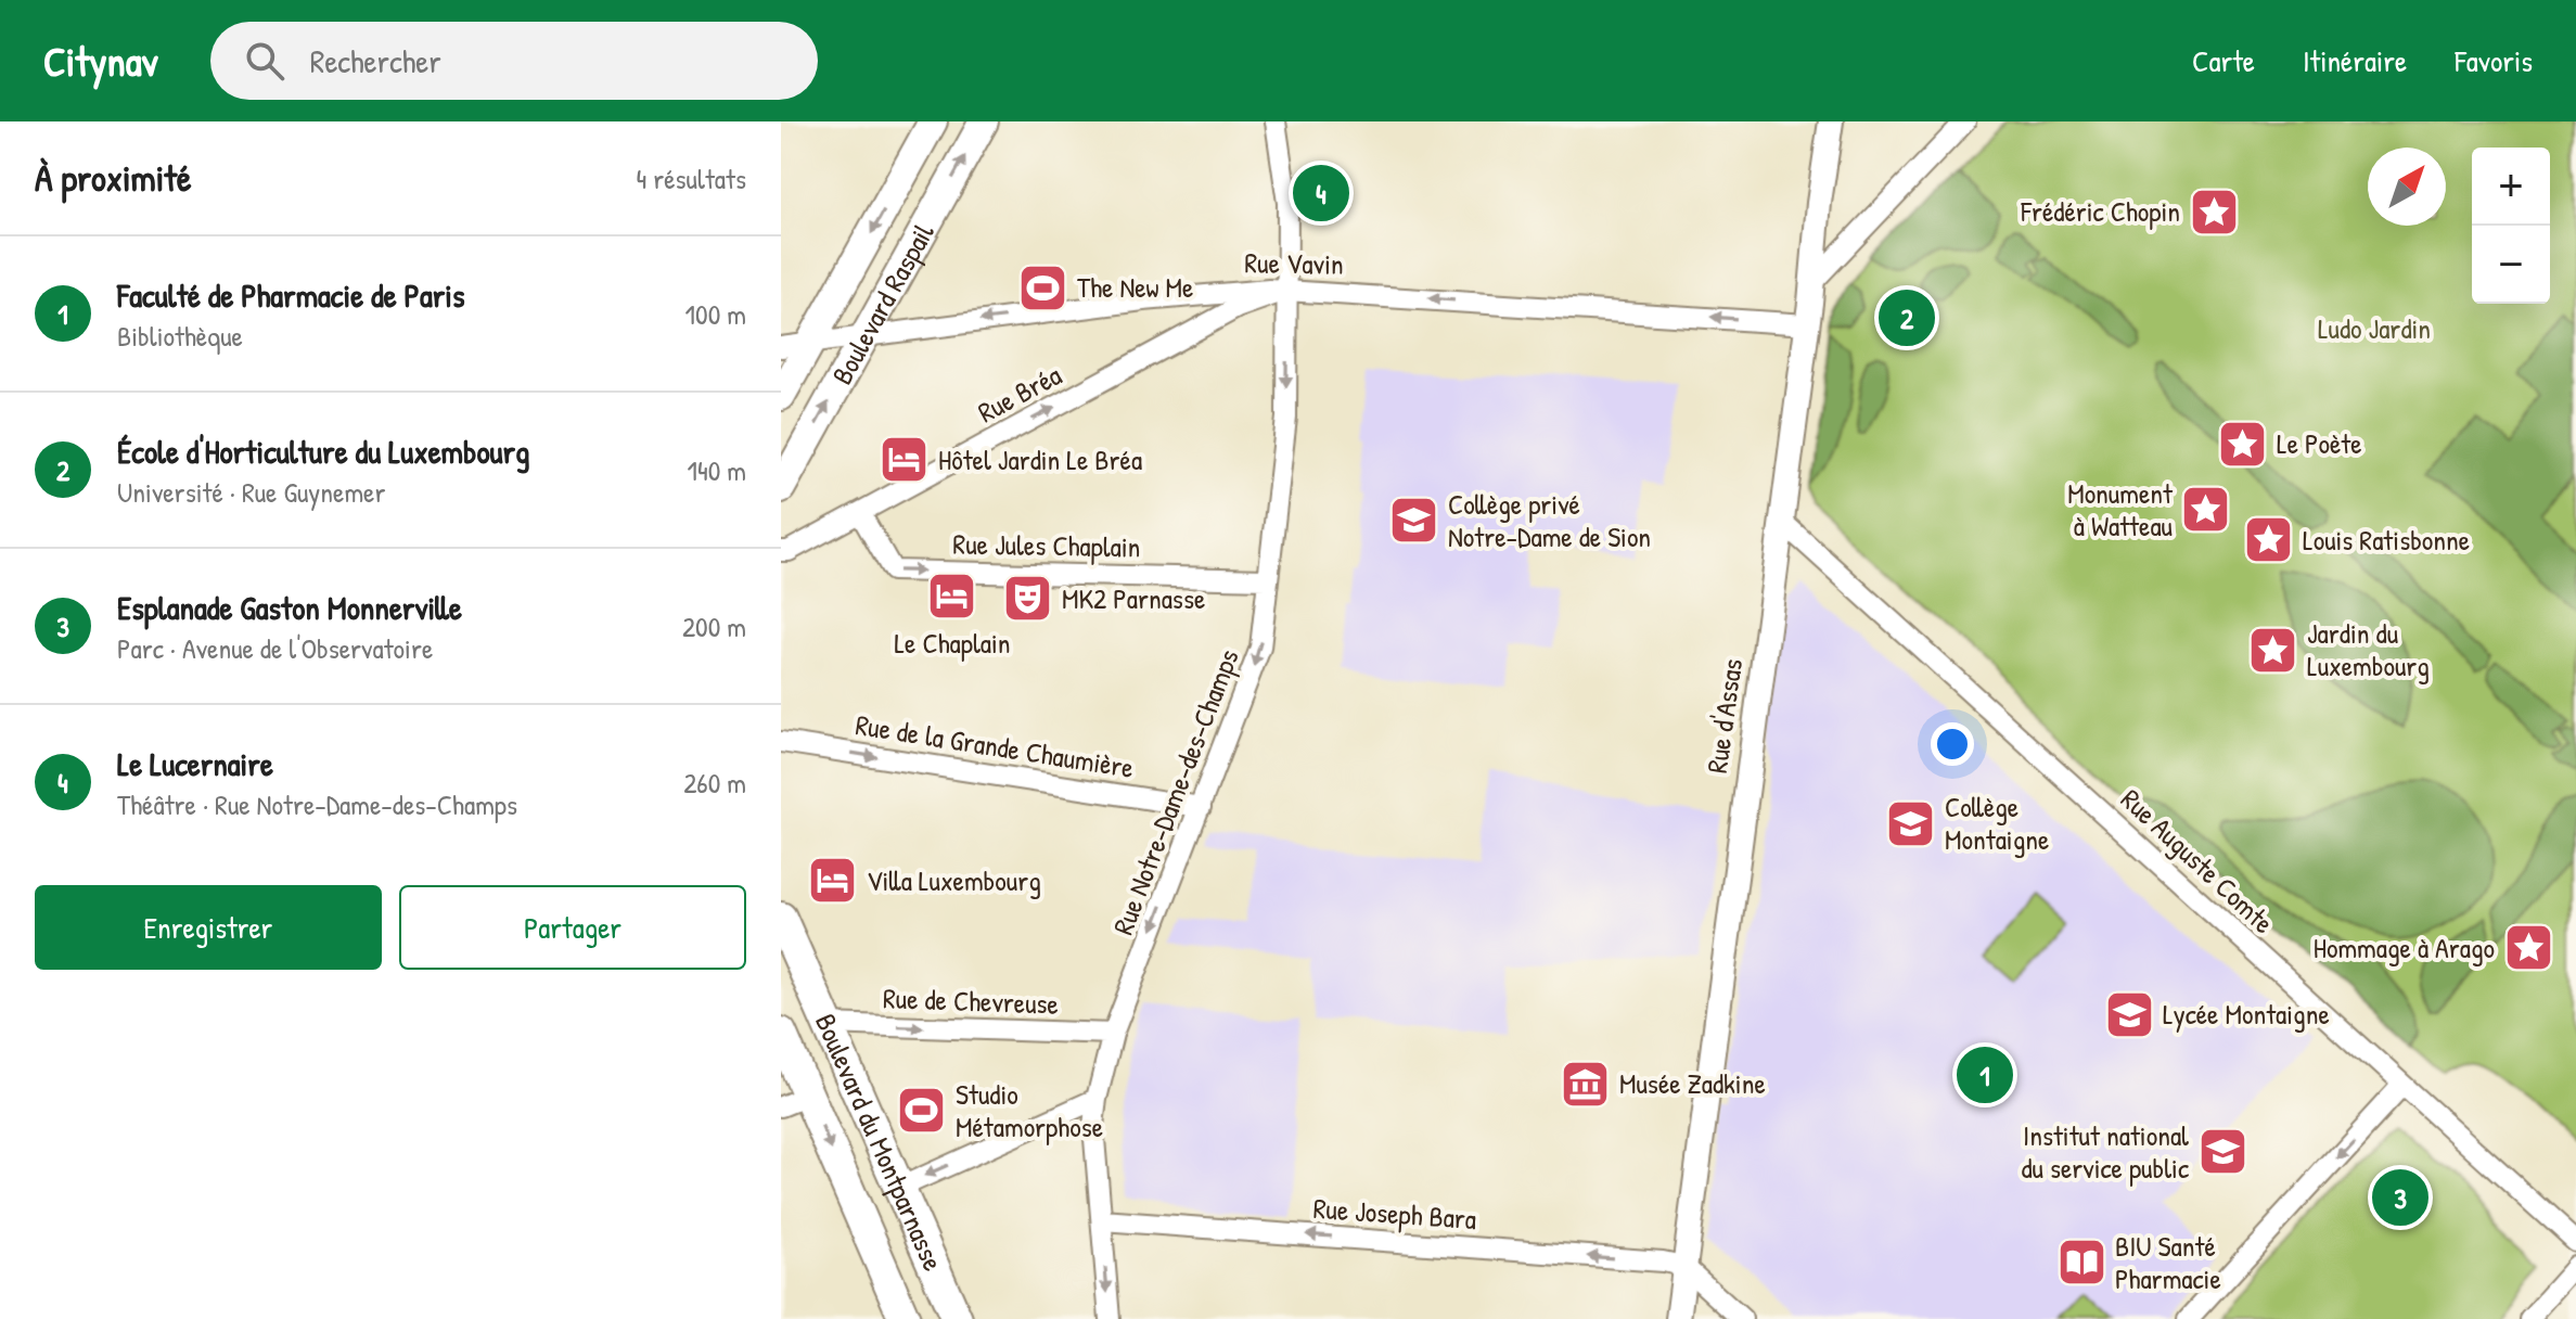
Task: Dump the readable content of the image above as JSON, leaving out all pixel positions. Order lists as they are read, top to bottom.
{
  "streets": {
    "main road": ["Boulevard Raspail", "Boulevard du Montparnasse"],
    "street": [
      "Rue Vavin",
      "Rue Bréa",
      "Rue Jules Chaplain",
      "Rue d'Assas",
      "Rue de la Grande Chaumière",
      "Rue Notre-Dame-des-Champs",
      "Rue Auguste Comte",
      "Rue de Chevreuse",
      "Rue Joseph Bara"
    ]
  },
  "crossings": [
    ["Rue Vavin", "Boulevard Raspail"],
    ["Rue Vavin", "Rue Bréa"],
    ["Rue Vavin", "Rue d'Assas"],
    ["Rue Vavin", "Rue Notre-Dame-des-Champs"],
    ["Rue Bréa", "Rue Jules Chaplain"],
    ["Rue Bréa", "Rue Notre-Dame-des-Champs"],
    ["Rue Jules Chaplain", "Rue Notre-Dame-des-Champs"],
    ["Rue d'Assas", "Rue Auguste Comte"],
    ["Rue d'Assas", "Rue Joseph Bara"],
    ["Rue de la Grande Chaumière", "Rue Notre-Dame-des-Champs"],
    ["Rue Notre-Dame-des-Champs", "Rue de Chevreuse"],
    ["Rue Notre-Dame-des-Champs", "Rue Joseph Bara"],
    ["Rue de Chevreuse", "Boulevard du Montparnasse"]
  ],
  "one_way": [
    "Rue Vavin",
    "Rue Bréa",
    "Rue Jules Chaplain",
    "Rue de la Grande Chaumière",
    "Rue Notre-Dame-des-Champs",
    "Rue de Chevreuse",
    "Rue Joseph Bara"
  ],
  "parks": ["Ludo Jardin"],
  "places": {
    "place": [
      "Frédéric Chopin",
      "Le Poète",
      "Monument à Watteau",
      "Louis Ratisbonne",
      "Jardin du Luxembourg",
      "Hommage à Arago"
    ],
    "sports": ["The New Me", "Studio Métamorphose"],
    "hotel": ["Hôtel Jardin Le Bréa", "Le Chaplain", "Villa Luxembourg"],
    "school or university": [
      "Collège privé Notre-Dame de Sion",
      "Collège Montaigne",
      "Lycée Montaigne",
      "Institut national du service public"
    ],
    "theatre": ["MK2 Parnasse"],
    "museum": ["Musée Zadkine"],
    "library": ["BIU Santé Pharmacie"]
  },
  "north": "top right",
  "page": {
    "header": "Citynav",
    "search": "Rechercher",
    "nav": ["Carte", "Itinéraire", "Favoris"],
    "heading": ["À proximité", "4 résultats"],
    "map_buttons": ["+", "−"],
    "pins": [
      "4",
      "2",
      "1",
      "3"
    ],
    "list": [
      {
        "mark": "1",
        "name": "Faculté de Pharmacie de Paris",
        "note": "Bibliothèque",
        "value": "100 m"
      },
      {
        "mark": "2",
        "name": "École d'Horticulture du Luxembourg",
        "note": "Université · Rue Guynemer",
        "value": "140 m"
      },
      {
        "mark": "3",
        "name": "Esplanade Gaston Monnerville",
        "note": "Parc · Avenue de l'Observatoire",
        "value": "200 m"
      },
      {
        "mark": "4",
        "name": "Le Lucernaire",
        "note": "Théâtre · Rue Notre-Dame-des-Champs",
        "value": "260 m"
      }
    ],
    "buttons": ["Enregistrer", "Partager"]
  }
}
